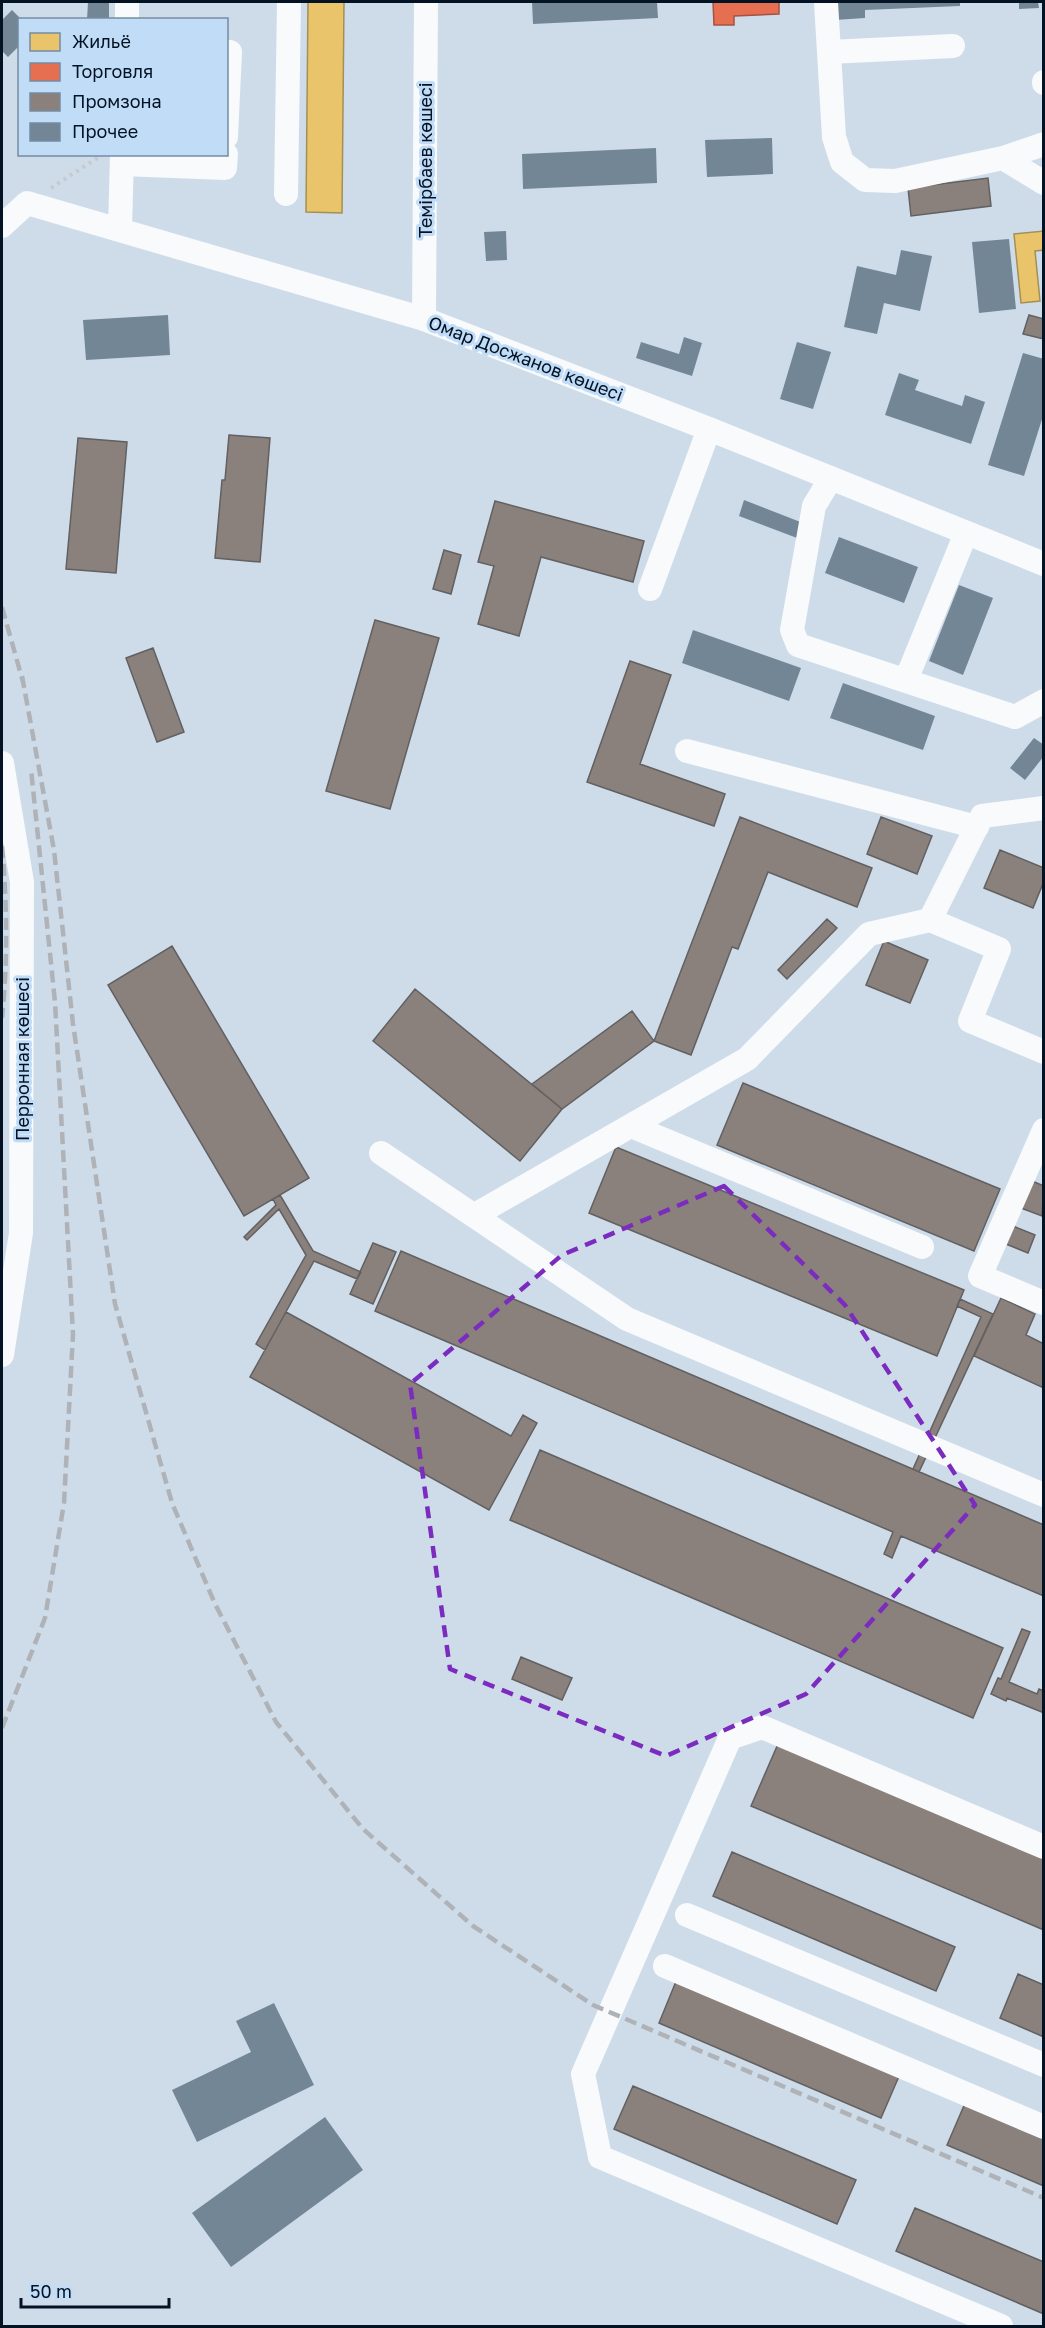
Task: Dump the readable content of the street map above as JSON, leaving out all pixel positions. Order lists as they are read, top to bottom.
{
  "streets": {
    "street": ["Темірбаев көшесі", "Омар Досжанов көшесі", "Перронная көшесі"]
  },
  "crossings": [
    ["Темірбаев көшесі", "Омар Досжанов көшесі"]
  ],
  "legend": [
    "Жильё",
    "Торговля",
    "Промзона",
    "Прочее"
  ],
  "scale_bar": "50 m"
}
